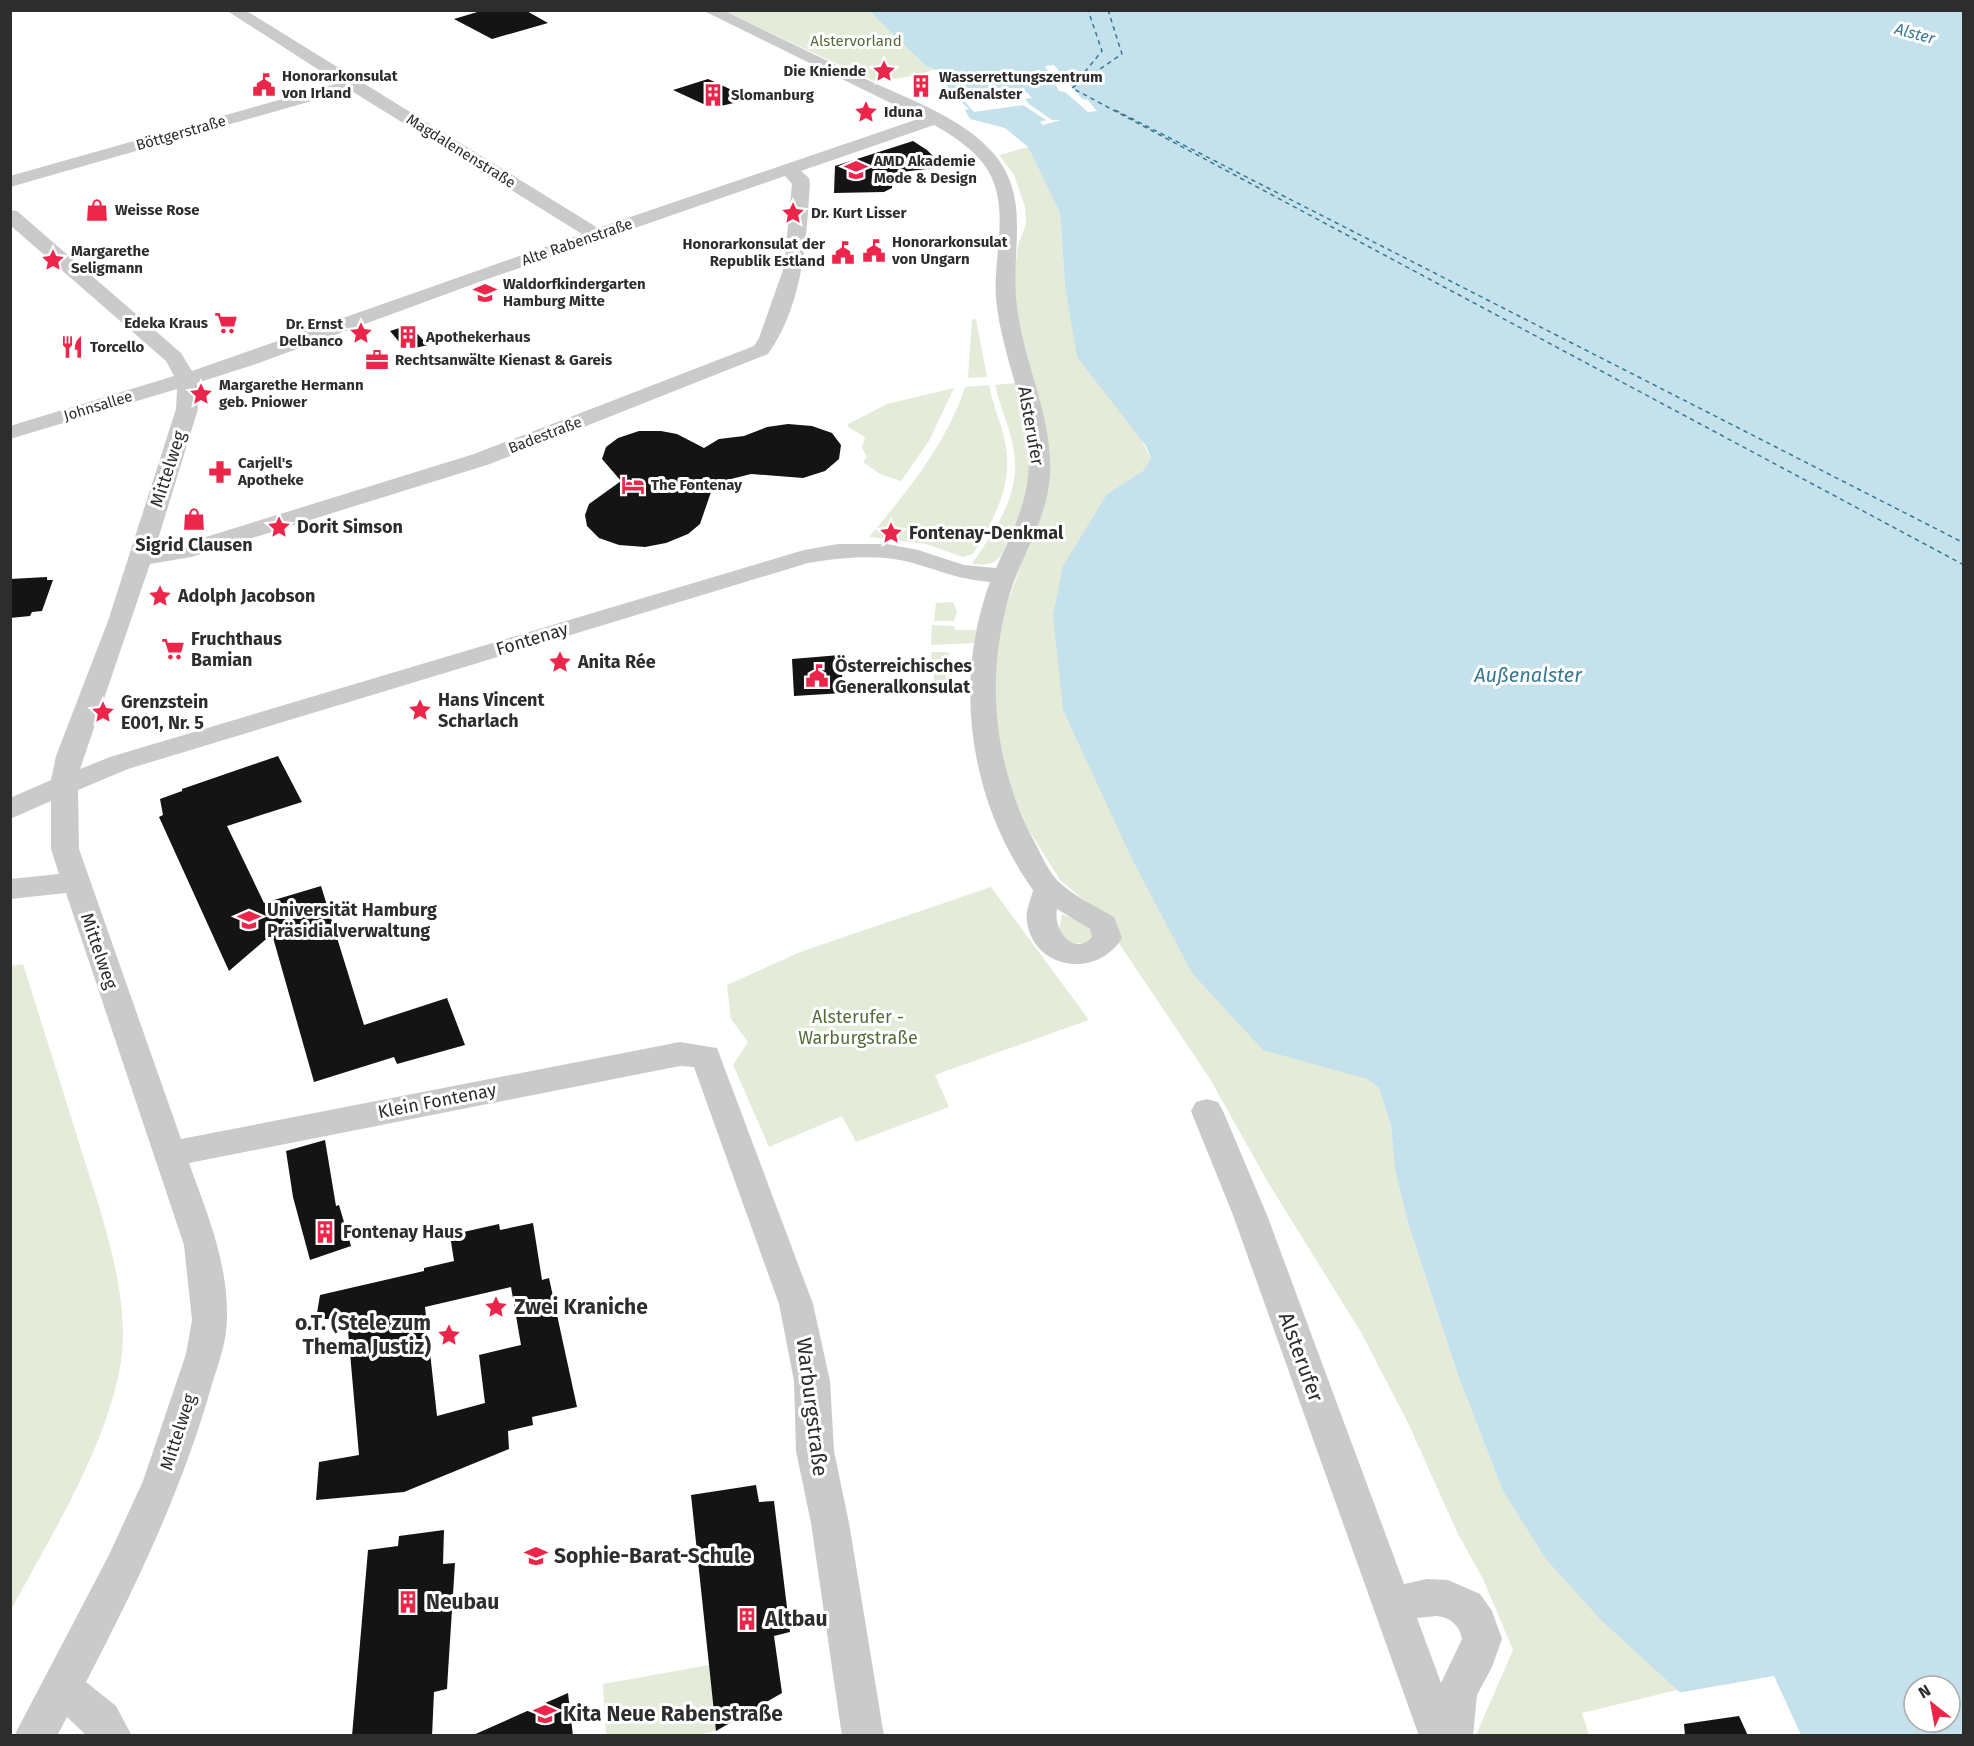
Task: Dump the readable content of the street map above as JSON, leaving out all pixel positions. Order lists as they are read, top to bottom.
{
  "streets": {
    "street": [
      "Böttgerstraße",
      "Magdalenenstraße",
      "Alte Rabenstraße",
      "Johnsallee",
      "Alsterufer",
      "Badestraße",
      "Mittelweg",
      "Fontenay",
      "Klein Fontenay",
      "Warburgstraße"
    ]
  },
  "crossings": [
    ["Böttgerstraße", "Magdalenenstraße"],
    ["Magdalenenstraße", "Alte Rabenstraße"],
    ["Alte Rabenstraße", "Johnsallee"],
    ["Alte Rabenstraße", "Alsterufer"],
    ["Alte Rabenstraße", "Badestraße"],
    ["Alte Rabenstraße", "Mittelweg"],
    ["Johnsallee", "Mittelweg"],
    ["Alsterufer", "Fontenay"],
    ["Badestraße", "Mittelweg"],
    ["Mittelweg", "Fontenay"],
    ["Mittelweg", "Klein Fontenay"],
    ["Klein Fontenay", "Warburgstraße"]
  ],
  "water": ["Alster", "Außenalster"],
  "parks": ["Alstervorland", "Alsterufer - Warburgstraße"],
  "places": {
    "place": [
      "Die Kniende",
      "Iduna",
      "Dr. Kurt Lisser",
      "Margarethe Seligmann",
      "Dr. Ernst Delbanco",
      "Margarethe Hermann geb. Pniower",
      "Dorit Simson",
      "Fontenay-Denkmal",
      "Adolph Jacobson",
      "Anita Rée",
      "Hans Vincent Scharlach",
      "Grenzstein E001, Nr. 5",
      "Zwei Kraniche",
      "o.T. (Stele zum Thema Justiz)"
    ],
    "public building": [
      "Honorarkonsulat von Irland",
      "Honorarkonsulat von Ungarn",
      "Honorarkonsulat der Republik Estland",
      "Österreichisches Generalkonsulat"
    ],
    "building": [
      "Wasserrettungszentrum Außenalster",
      "Slomanburg",
      "Apothekerhaus",
      "Fontenay Haus",
      "Neubau",
      "Altbau"
    ],
    "school or university": [
      "AMD Akademie Mode & Design",
      "Waldorfkindergarten Hamburg Mitte",
      "Universität Hamburg Präsidialverwaltung",
      "Sophie-Barat-Schule",
      "Kita Neue Rabenstraße"
    ],
    "shop": ["Weisse Rose", "Sigrid Clausen"],
    "supermarket": ["Edeka Kraus", "Fruchthaus Bamian"],
    "restaurant": ["Torcello"],
    "office": ["Rechtsanwälte Kienast & Gareis"],
    "pharmacy": ["Carjell's Apotheke"],
    "hotel": ["The Fontenay"]
  },
  "north": "top left"
}
